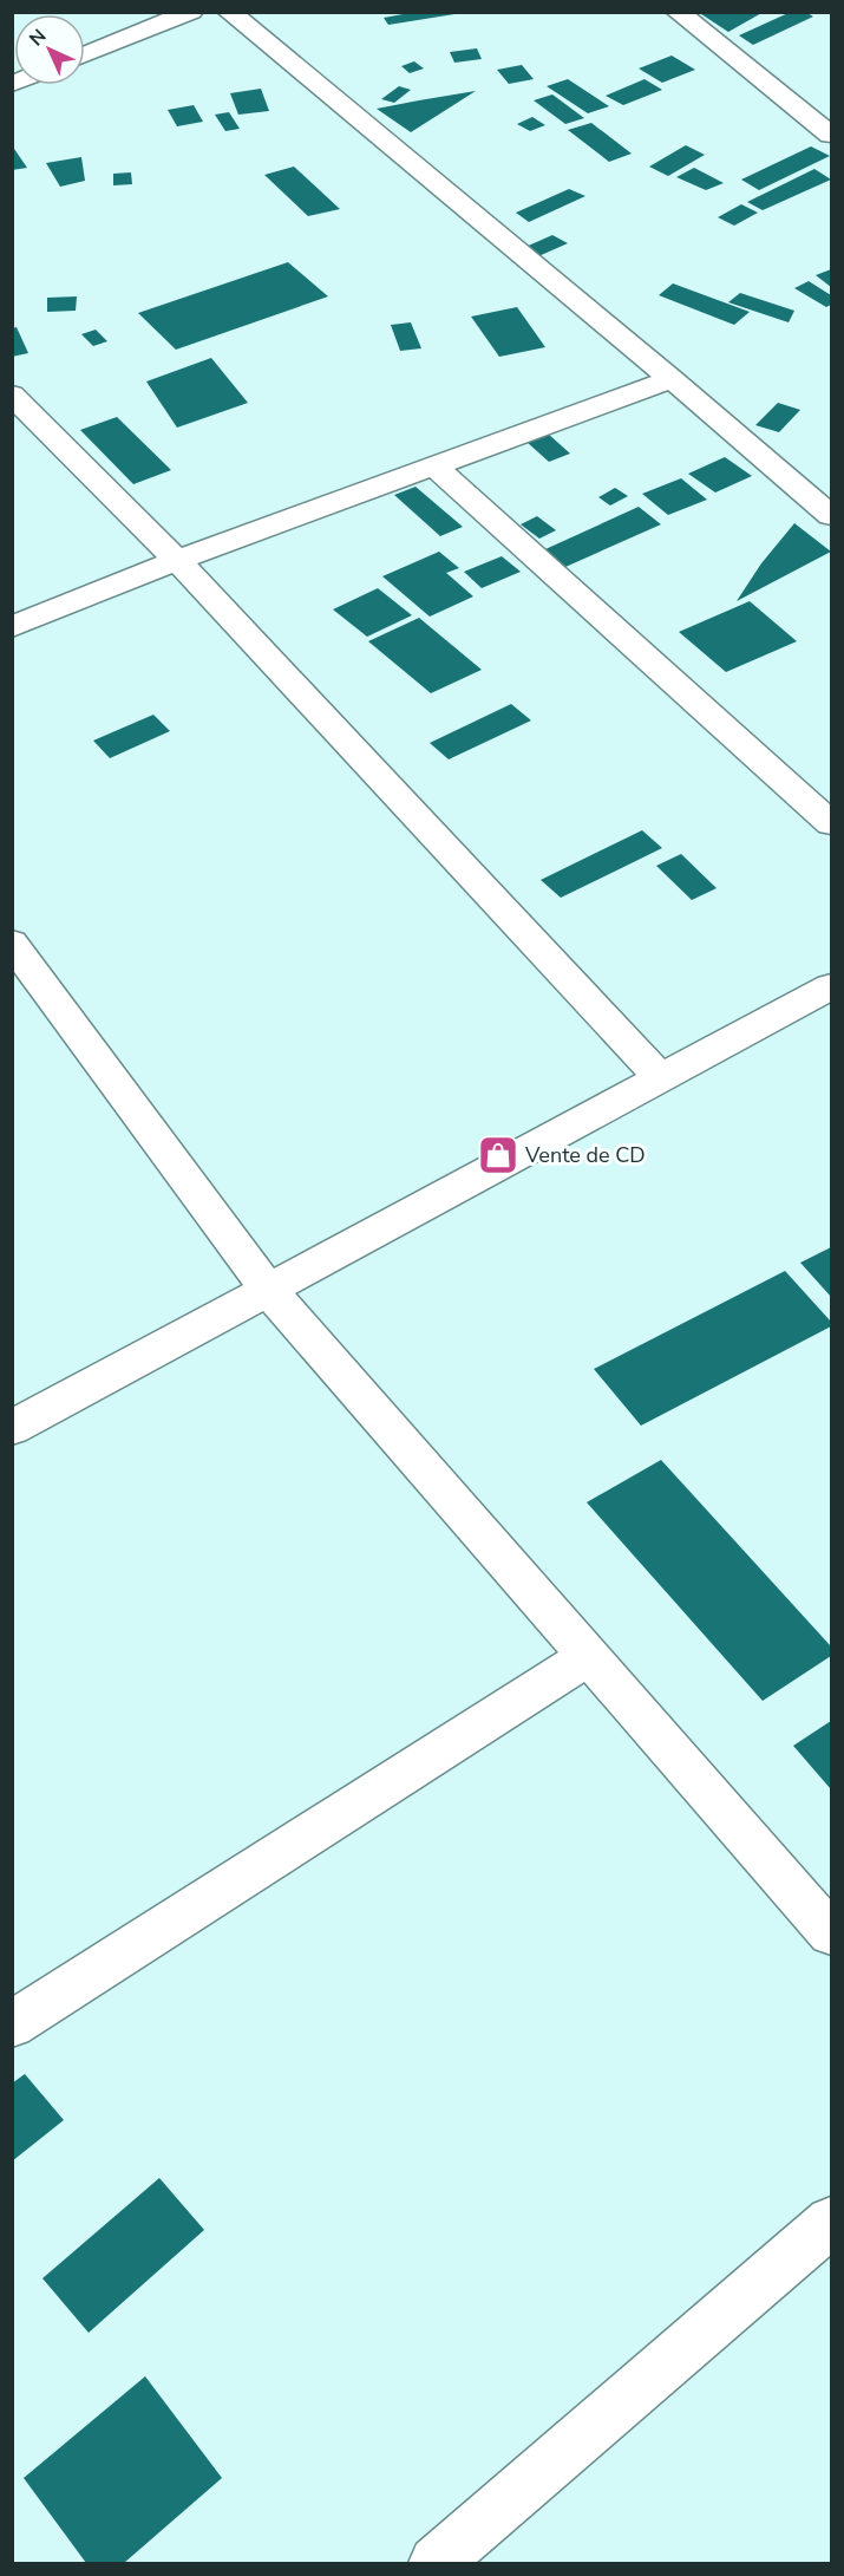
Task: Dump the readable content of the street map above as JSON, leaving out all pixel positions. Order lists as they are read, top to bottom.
{
  "places": {
    "shop": ["Vente de CD"]
  },
  "north": "top left"
}
